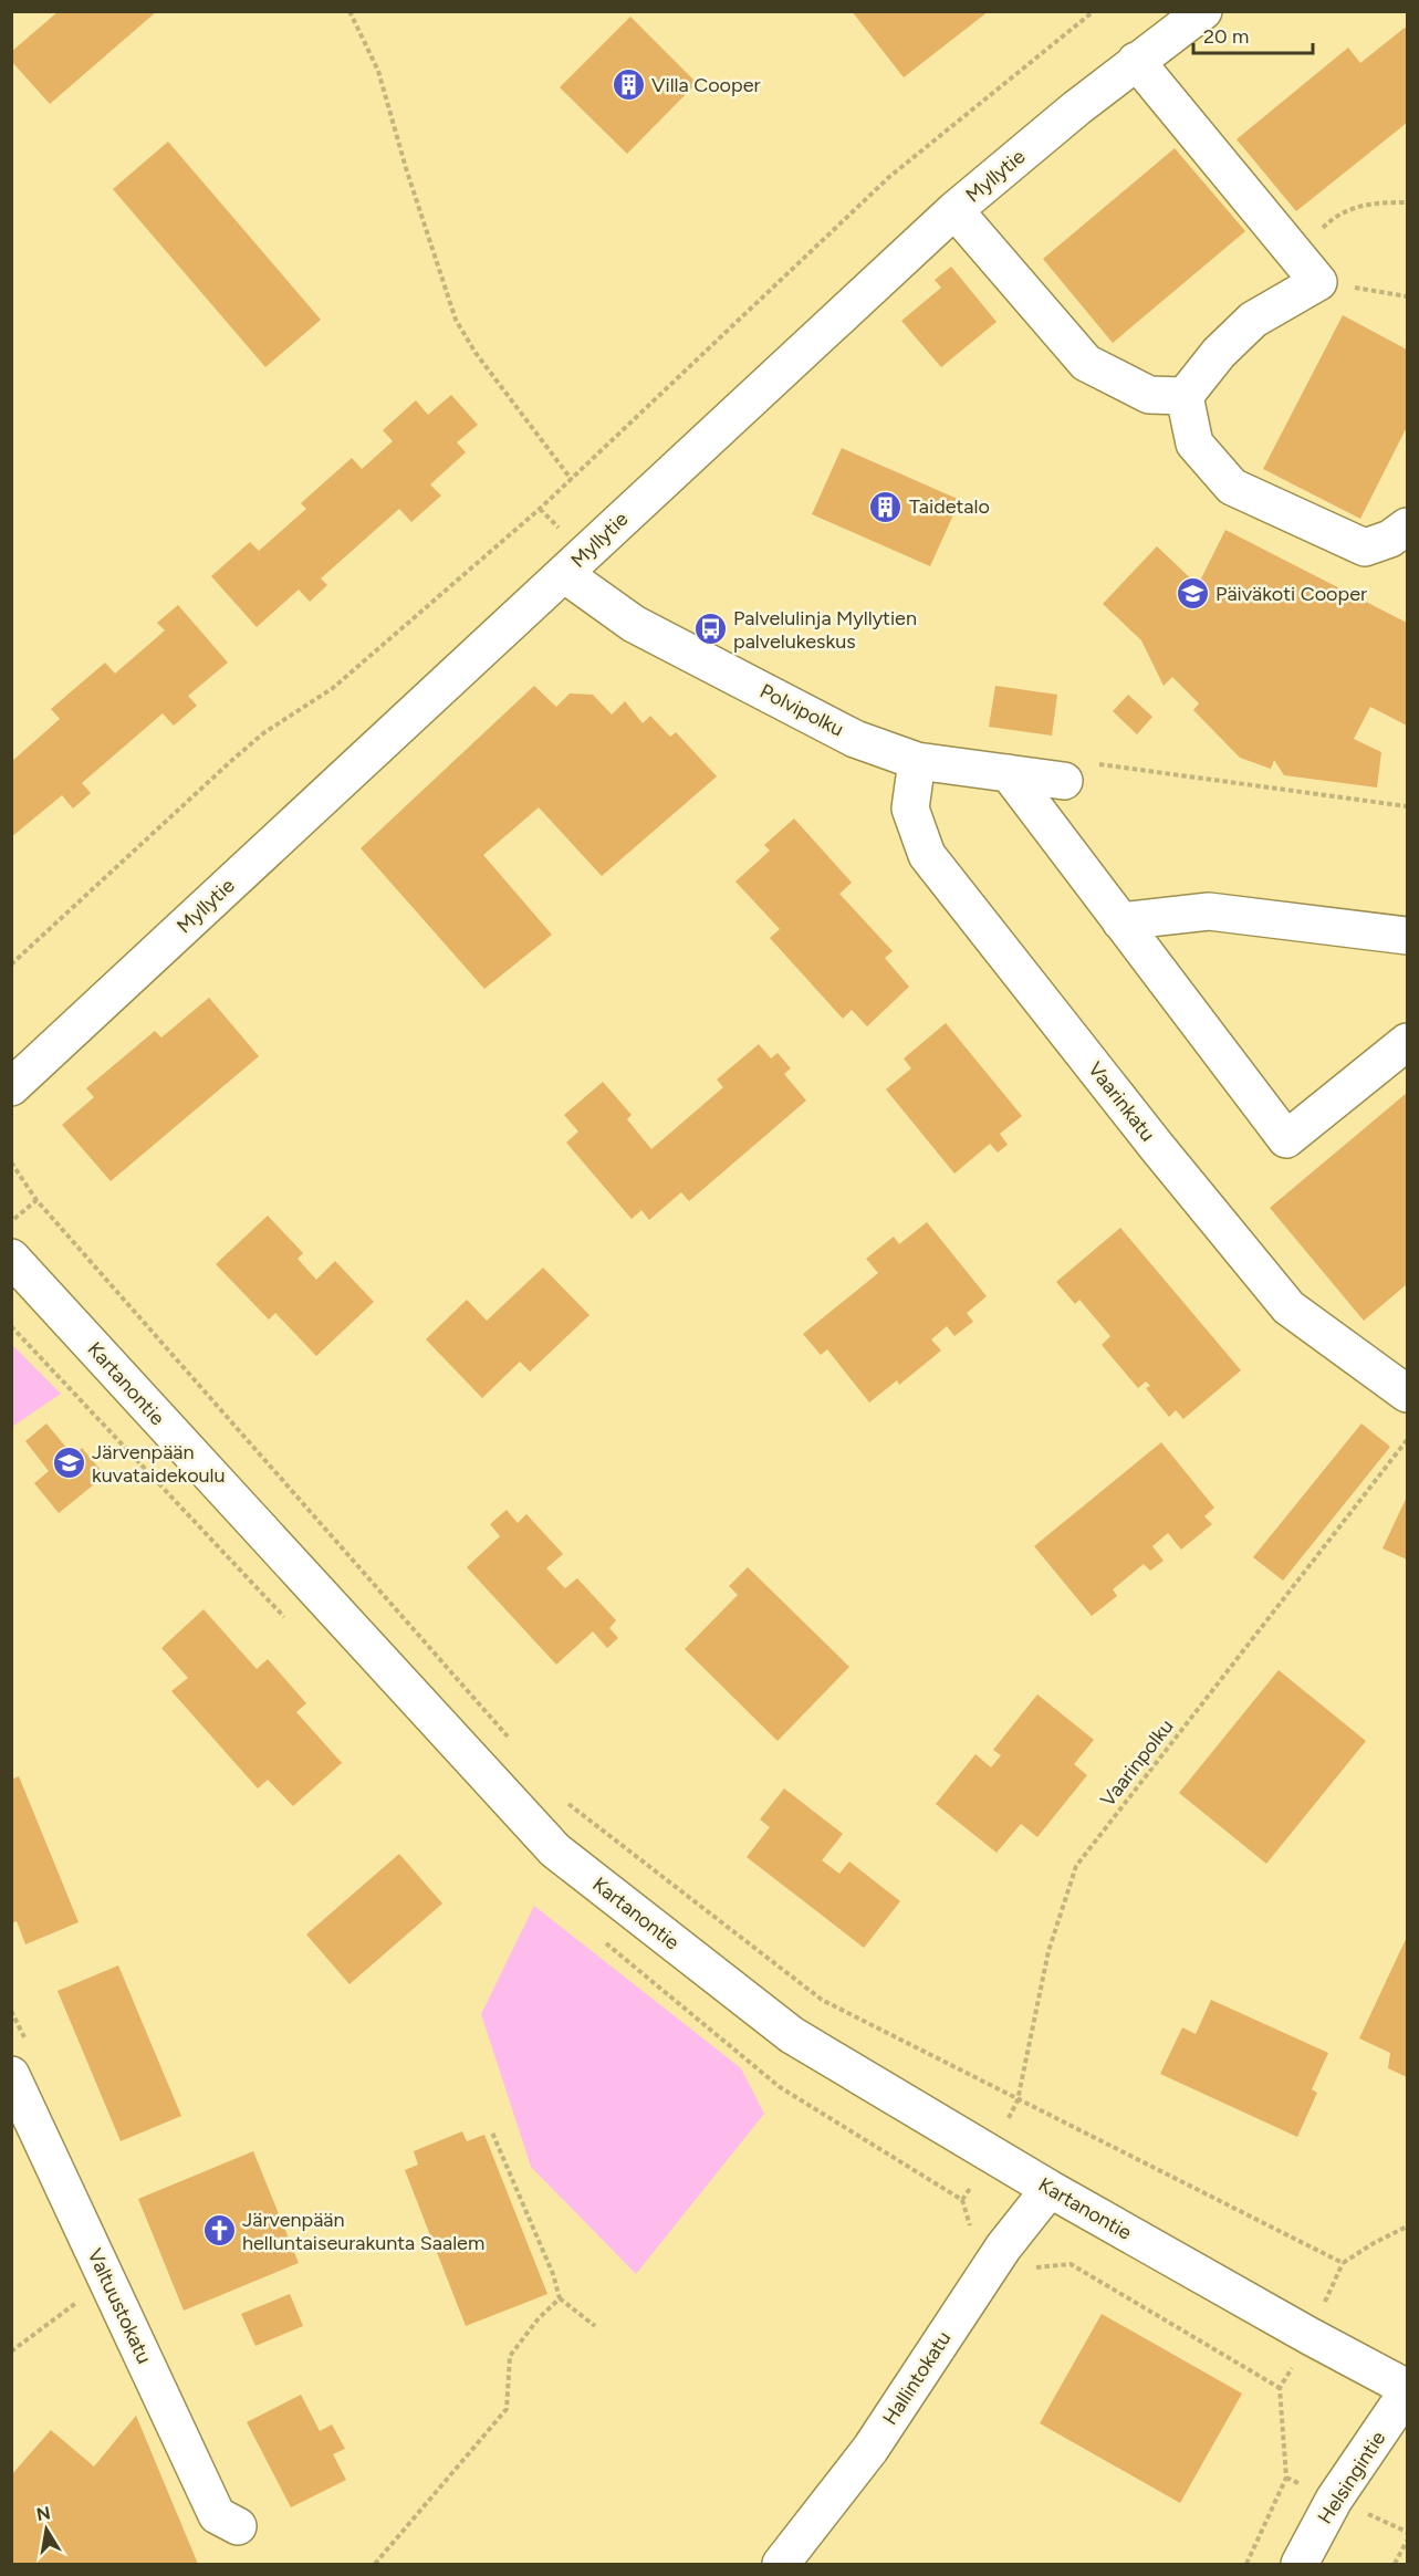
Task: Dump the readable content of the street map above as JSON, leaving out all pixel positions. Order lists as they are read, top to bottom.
{
  "streets": {
    "street": [
      "Myllytie",
      "Polvipolku",
      "Vaarinkatu",
      "Kartanontie",
      "Valtuustokatu",
      "Hallintokatu",
      "Helsingintie"
    ],
    "path": ["Vaarinpolku"]
  },
  "crossings": [
    ["Myllytie", "Polvipolku"],
    ["Polvipolku", "Vaarinkatu"],
    ["Kartanontie", "Vaarinpolku"],
    ["Kartanontie", "Hallintokatu"]
  ],
  "places": {
    "building": ["Villa Cooper", "Taidetalo"],
    "school or university": ["Päiväkoti Cooper", "Järvenpään kuvataidekoulu"],
    "bus stop": ["Palvelulinja Myllytien palvelukeskus"],
    "church": ["Järvenpään helluntaiseurakunta Saalem"]
  },
  "scale_bar": "20 m",
  "north": "top"
}
